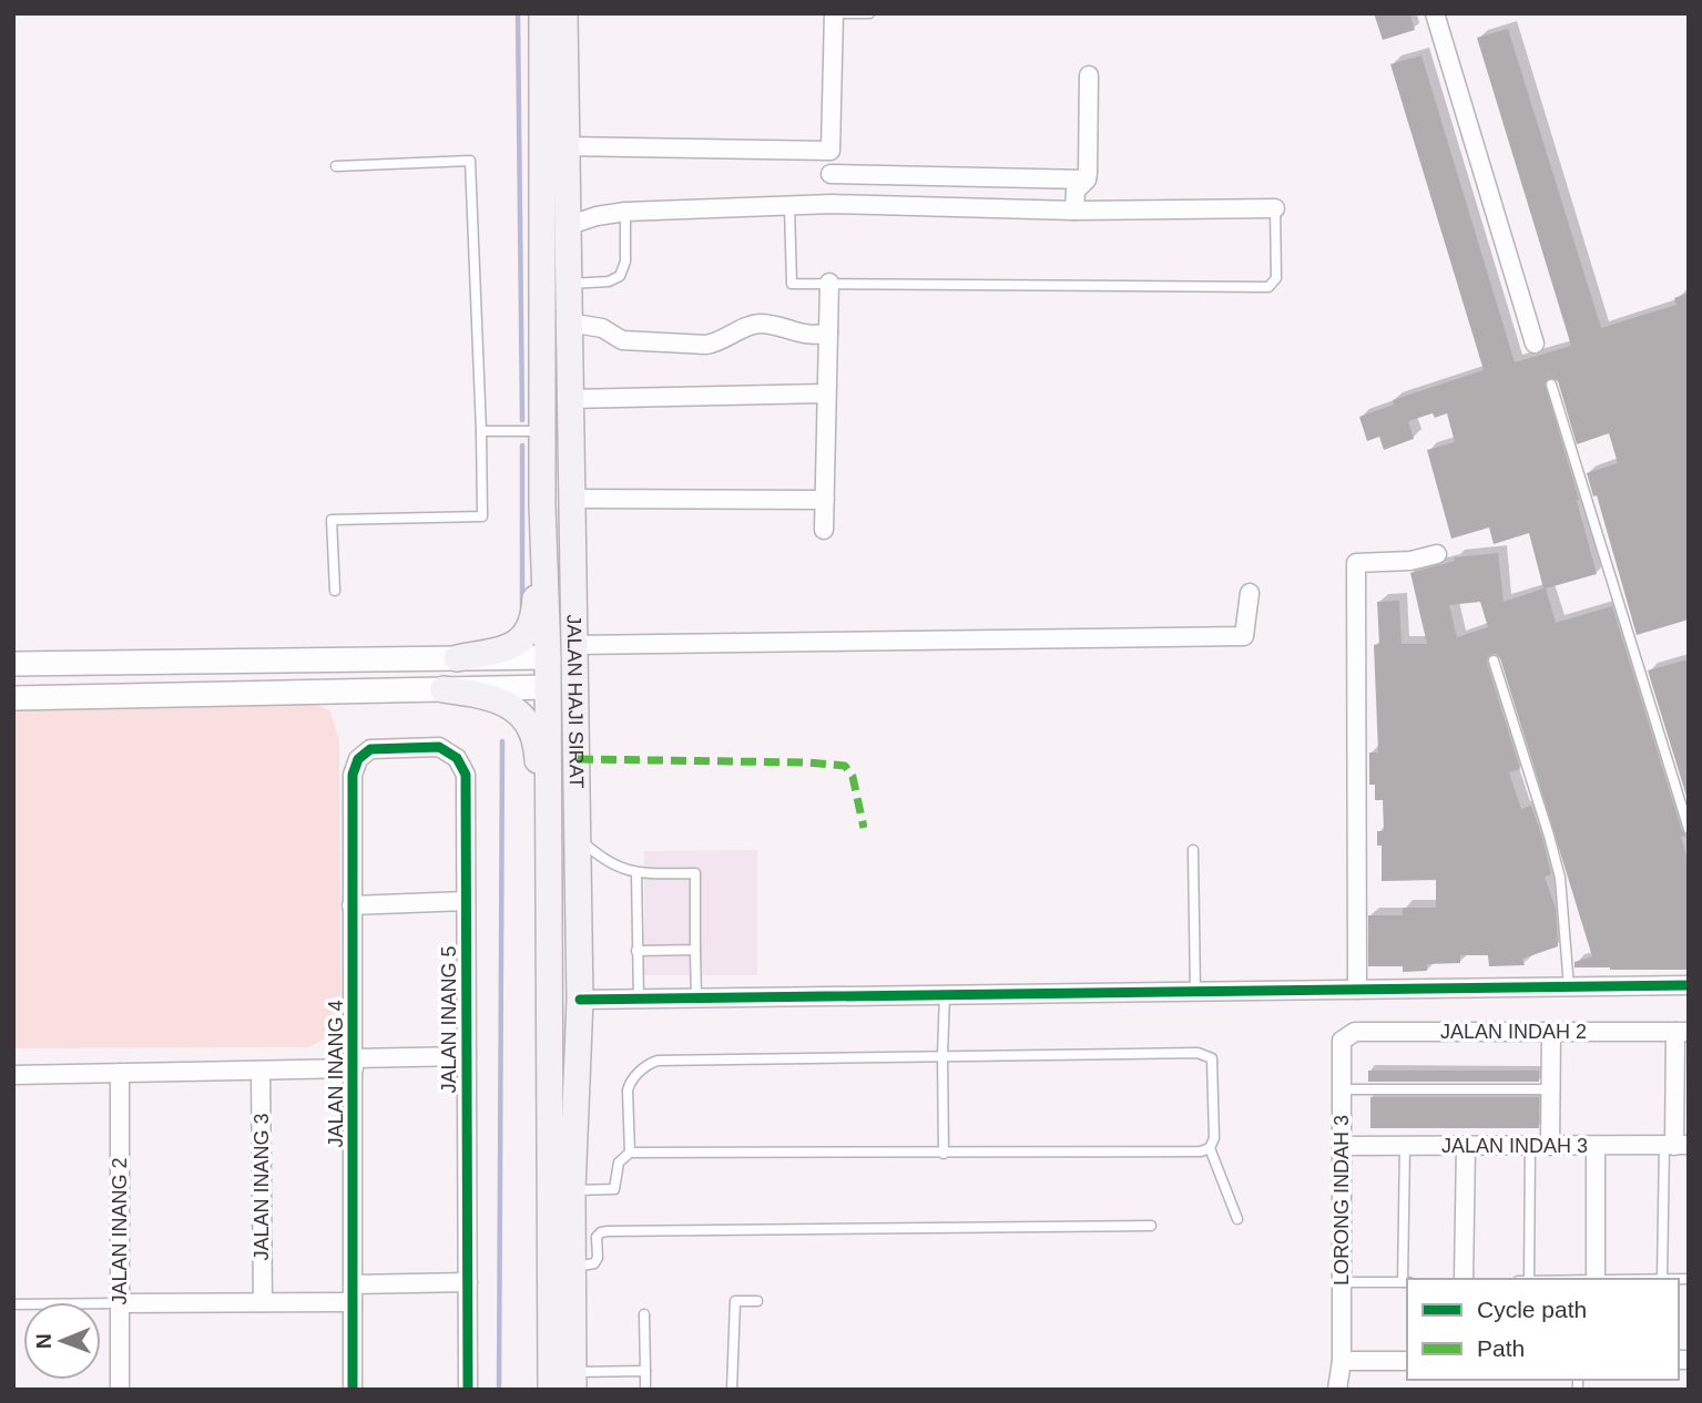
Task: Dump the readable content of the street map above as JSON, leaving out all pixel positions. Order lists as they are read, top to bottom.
{
  "streets": {
    "main road": ["JALAN HAJI SIRAT"],
    "street": [
      "JALAN INANG 5",
      "JALAN INDAH 2",
      "JALAN INANG 4",
      "JALAN INDAH 3",
      "JALAN INANG 3",
      "LORONG INDAH 3",
      "JALAN INANG 2"
    ]
  },
  "crossings": [
    ["JALAN INANG 5", "JALAN INANG 4"],
    ["JALAN INDAH 2", "LORONG INDAH 3"],
    ["JALAN INDAH 3", "LORONG INDAH 3"]
  ],
  "legend": ["Cycle path", "Path"],
  "north": "left"
}
